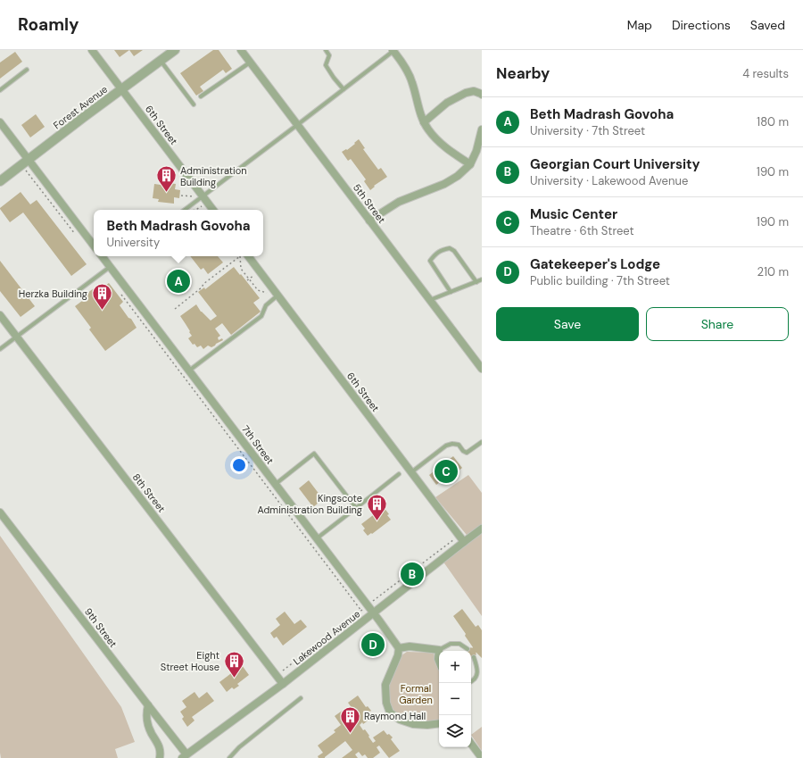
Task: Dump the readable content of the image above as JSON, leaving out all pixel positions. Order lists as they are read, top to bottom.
{
  "streets": {
    "street": [
      "Forest Avenue",
      "6th Street",
      "5th Street",
      "7th Street",
      "8th Street",
      "9th Street",
      "Lakewood Avenue"
    ]
  },
  "crossings": [
    ["Forest Avenue", "6th Street"],
    ["6th Street", "Lakewood Avenue"],
    ["7th Street", "Lakewood Avenue"],
    ["8th Street", "Lakewood Avenue"],
    ["9th Street", "Lakewood Avenue"]
  ],
  "parks": ["Formal Garden"],
  "places": {
    "building": [
      "Administration Building",
      "Herzka Building",
      "Kingscote Administration Building",
      "Eight Street House",
      "Raymond Hall"
    ]
  },
  "page": {
    "header": "Roamly",
    "nav": ["Map", "Directions", "Saved"],
    "heading": ["Nearby", "4 results"],
    "list": [
      {
        "mark": "A",
        "name": "Beth Madrash Govoha",
        "note": "University · 7th Street",
        "value": "180 m"
      },
      {
        "mark": "B",
        "name": "Georgian Court University",
        "note": "University · Lakewood Avenue",
        "value": "190 m"
      },
      {
        "mark": "C",
        "name": "Music Center",
        "note": "Theatre · 6th Street",
        "value": "190 m"
      },
      {
        "mark": "D",
        "name": "Gatekeeper's Lodge",
        "note": "Public building · 7th Street",
        "value": "210 m"
      }
    ],
    "popup": ["Beth Madrash Govoha", "University"],
    "pins": [
      "A",
      "C",
      "B",
      "D"
    ],
    "buttons": ["Save", "Share"],
    "map_buttons": ["+", "−"]
  }
}
